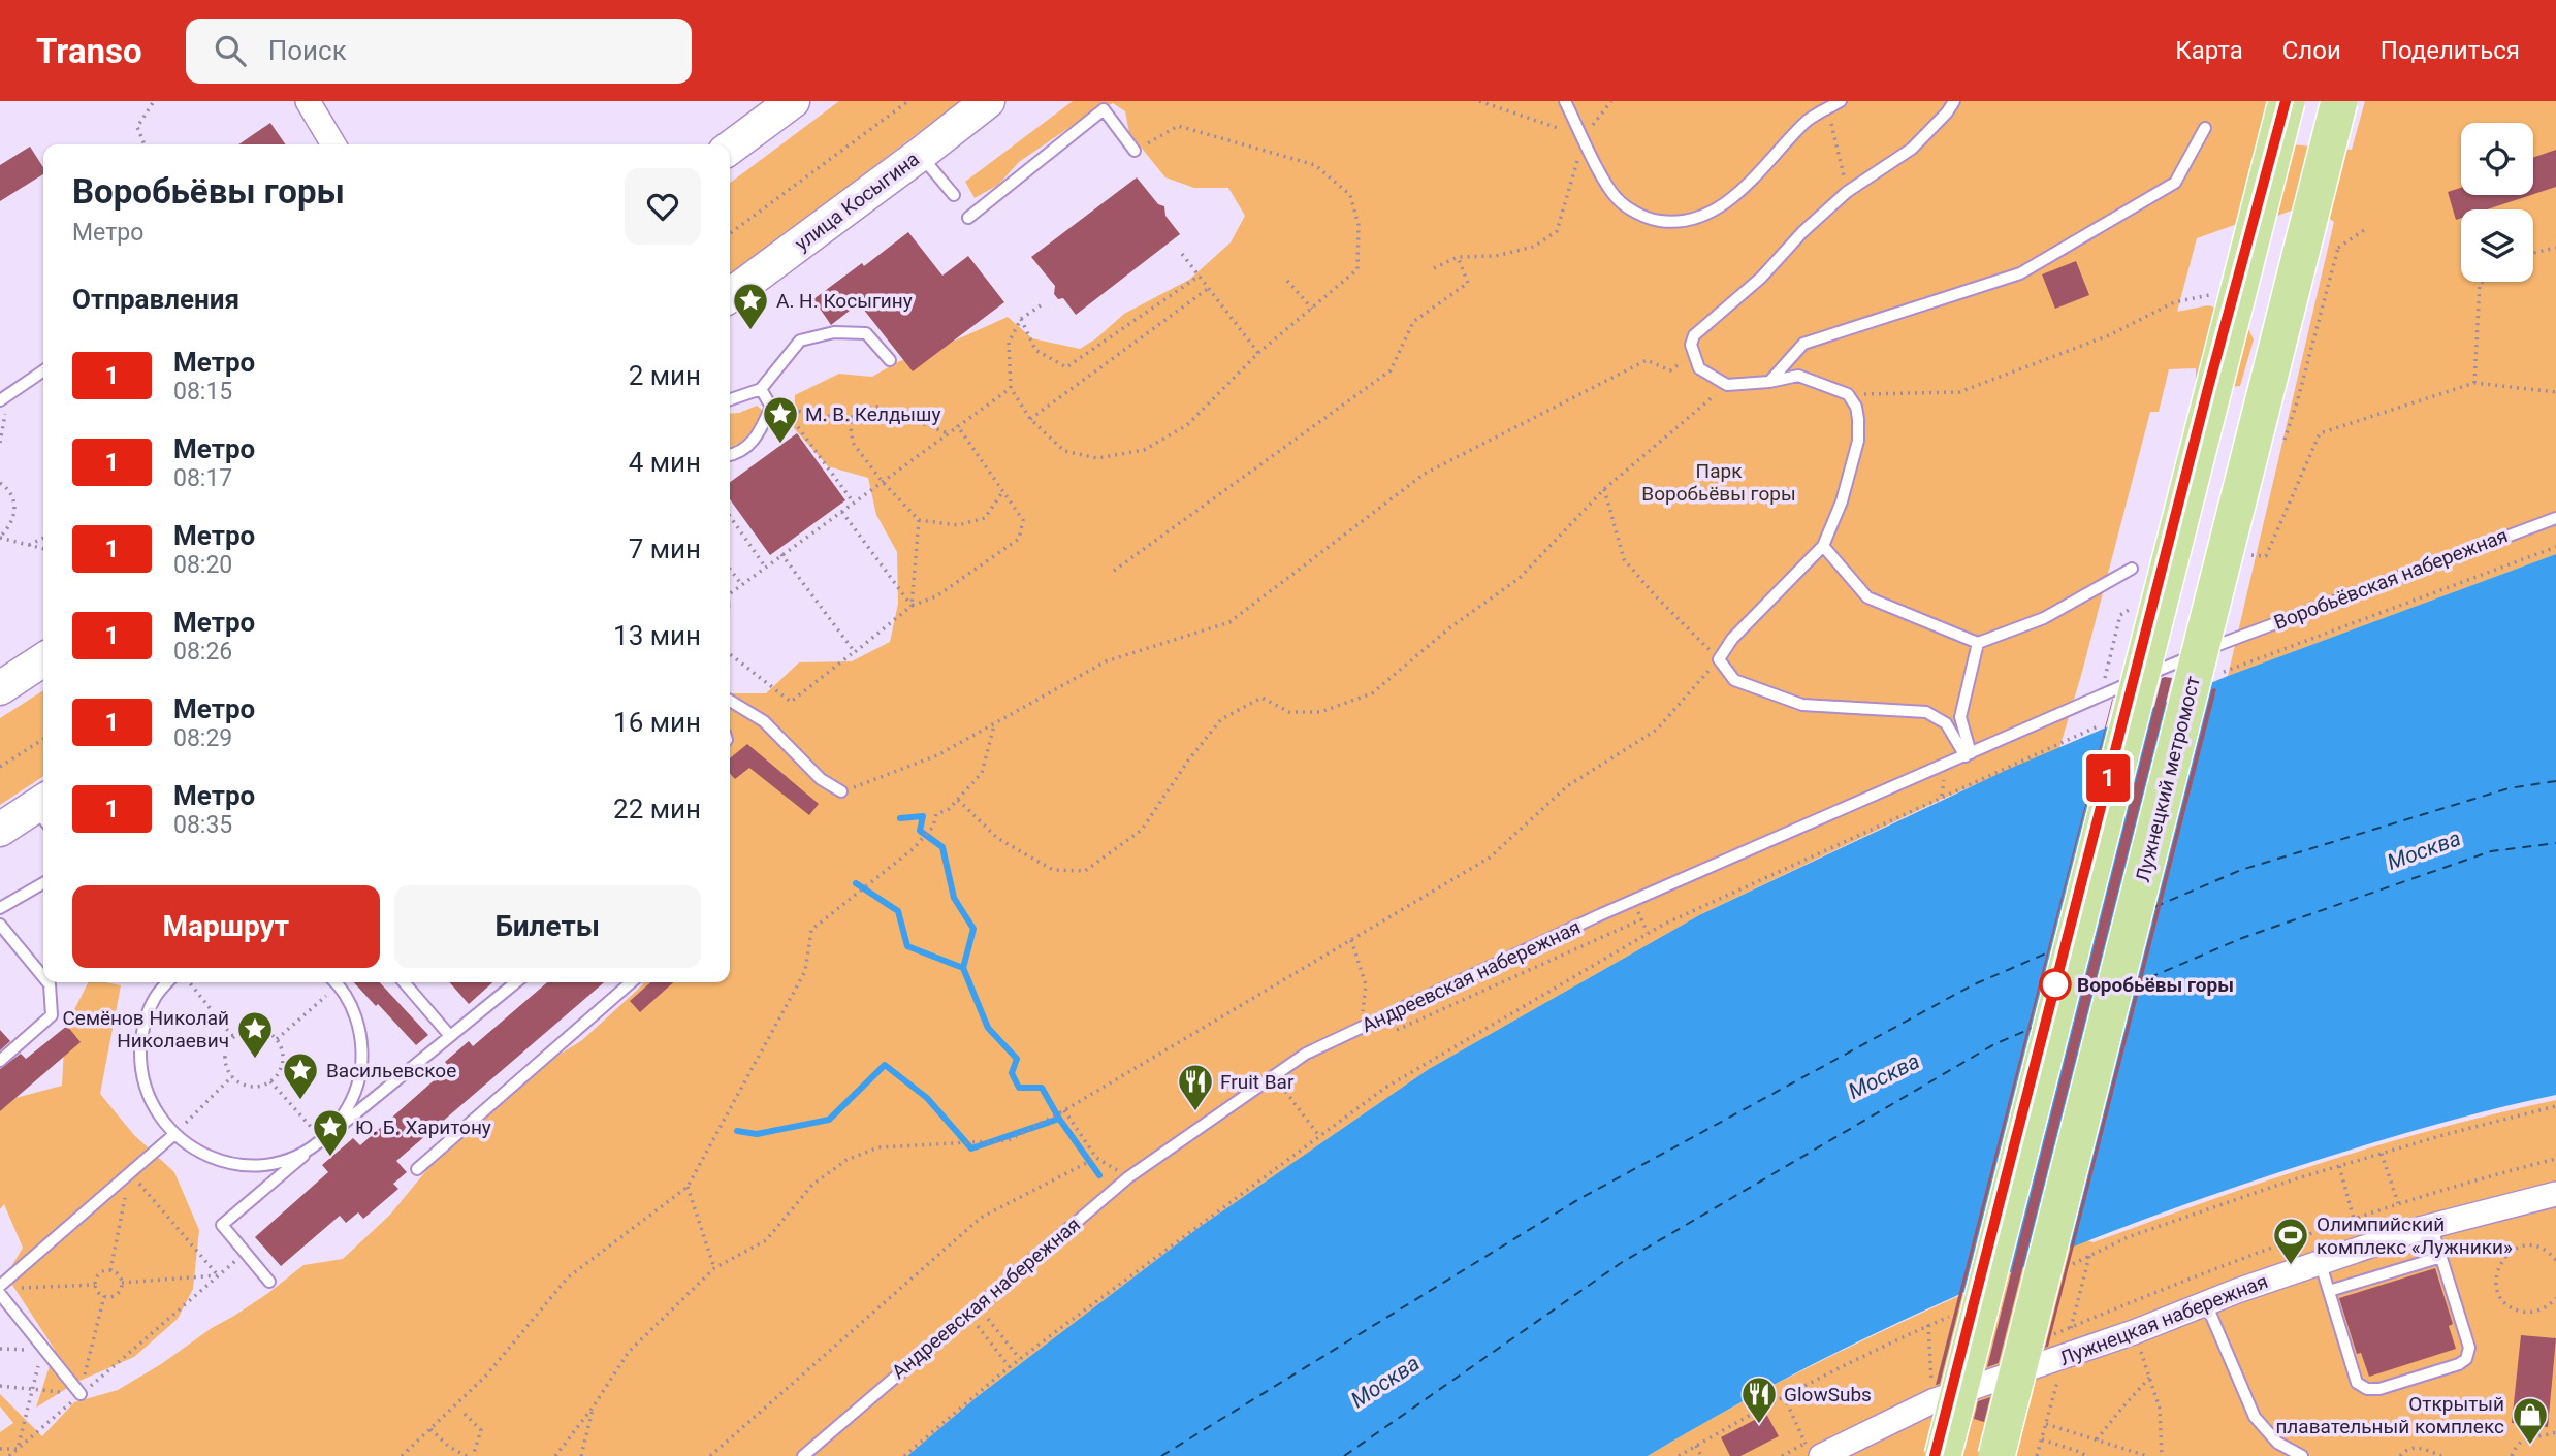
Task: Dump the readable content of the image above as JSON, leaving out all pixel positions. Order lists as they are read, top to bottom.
{
  "streets": {
    "main road": ["улица Косыгина", "Лужнецкий метромост"],
    "street": ["Лужнецкая набережная"],
    "lane": ["Воробьёвская набережная", "Андреевская набережная"]
  },
  "crossings": [
    ["Воробьёвская набережная", "Андреевская набережная"]
  ],
  "water": ["Москва"],
  "parks": ["Парк Воробьёвы горы"],
  "places": {
    "place": [
      "А. Н. Косыгину",
      "М. В. Келдышу",
      "Семёнов Николай Николаевич",
      "Васильевское",
      "Ю. Б. Харитону"
    ],
    "other": ["Воробьёвы горы"],
    "restaurant": ["Fruit Bar", "GlowSubs"],
    "sports": ["Олимпийский комплекс «Лужники»"],
    "shop": ["Открытый плавательный комплекс"]
  },
  "lines": ["metro line 1"],
  "page": {
    "header": "Transo",
    "search": "Поиск",
    "nav": ["Карта", "Слои", "Поделиться"],
    "on_map": "1",
    "heading": [
      ["Воробьёвы горы", "Метро"],
      "Отправления"
    ],
    "list": [
      {
        "mark": "1",
        "name": "Метро",
        "note": "08:15",
        "value": "2 мин"
      },
      {
        "mark": "1",
        "name": "Метро",
        "note": "08:17",
        "value": "4 мин"
      },
      {
        "mark": "1",
        "name": "Метро",
        "note": "08:20",
        "value": "7 мин"
      },
      {
        "mark": "1",
        "name": "Метро",
        "note": "08:26",
        "value": "13 мин"
      },
      {
        "mark": "1",
        "name": "Метро",
        "note": "08:29",
        "value": "16 мин"
      },
      {
        "mark": "1",
        "name": "Метро",
        "note": "08:35",
        "value": "22 мин"
      }
    ],
    "buttons": ["Маршрут", "Билеты"]
  }
}
